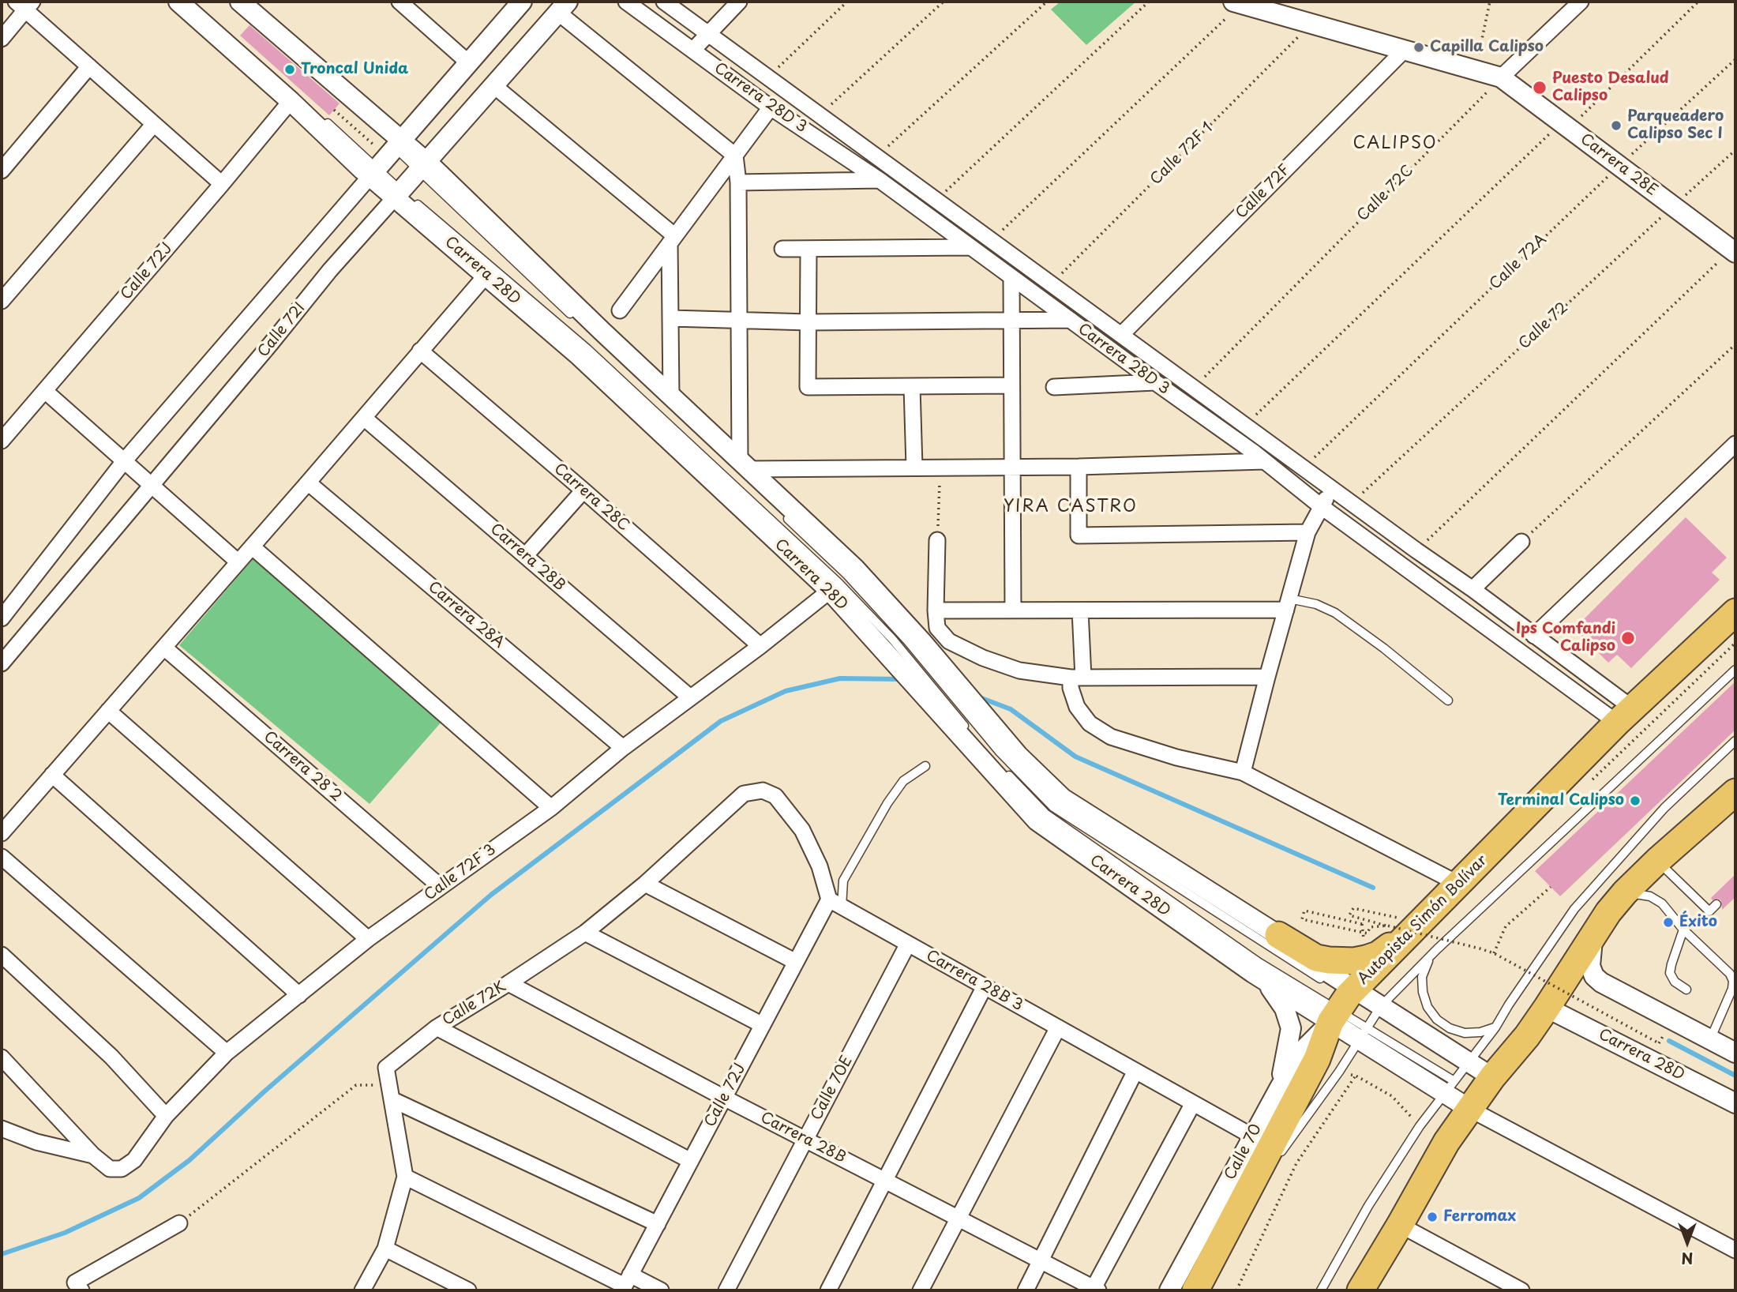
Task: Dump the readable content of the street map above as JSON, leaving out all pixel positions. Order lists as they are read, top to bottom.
{
  "streets": {
    "highway": ["Autopista Simón Bolívar"],
    "street": [
      "Carrera 28D 3",
      "Carrera 28E",
      "Calle 72F",
      "Carrera 28D",
      "Calle 72J",
      "Calle 72I",
      "Carrera 28C",
      "Carrera 28B",
      "Carrera 28A",
      "Carrera 28 2",
      "Calle 72F 3",
      "Carrera 28B 3",
      "Calle 72K",
      "Calle 70E",
      "Calle 70"
    ],
    "path": [
      "Calle 72F 1",
      "Calle 72C",
      "Calle 72A",
      "Calle 72"
    ]
  },
  "crossings": [
    ["Carrera 28D 3", "Calle 72F 1"],
    ["Carrera 28D 3", "Calle 72F"],
    ["Carrera 28D 3", "Calle 72C"],
    ["Carrera 28D 3", "Calle 72A"],
    ["Carrera 28D 3", "Calle 72"],
    ["Carrera 28D 3", "Autopista Simón Bolívar"],
    ["Calle 72F 1", "Carrera 28E"],
    ["Carrera 28E", "Calle 72F"],
    ["Carrera 28E", "Calle 72C"],
    ["Carrera 28E", "Calle 72A"],
    ["Carrera 28E", "Calle 72"],
    ["Carrera 28D", "Calle 72J"],
    ["Carrera 28D", "Calle 72I"],
    ["Carrera 28D", "Calle 72F 3"],
    ["Carrera 28D", "Autopista Simón Bolívar"],
    ["Carrera 28D", "Calle 70"],
    ["Calle 72J", "Carrera 28B"],
    ["Calle 72J", "Carrera 28B 3"],
    ["Calle 72J", "Calle 72K"],
    ["Carrera 28C", "Calle 72F 3"],
    ["Carrera 28B", "Calle 72F 3"],
    ["Carrera 28B", "Calle 72K"],
    ["Carrera 28B", "Calle 70E"],
    ["Carrera 28A", "Calle 72F 3"],
    ["Carrera 28 2", "Calle 72F 3"],
    ["Autopista Simón Bolívar", "Calle 70"],
    ["Carrera 28B 3", "Calle 72K"],
    ["Carrera 28B 3", "Calle 70E"],
    ["Carrera 28B 3", "Calle 70"]
  ],
  "districts": ["CALIPSO", "YIRA CASTRO"],
  "places": [
    "Capilla Calipso",
    "Troncal Unida",
    "Puesto Desalud Calipso",
    "Parqueadero Calipso Sec I",
    "Ips Comfandi Calipso",
    "Terminal Calipso",
    "Éxito",
    "Ferromax"
  ],
  "north": "bottom"
}
